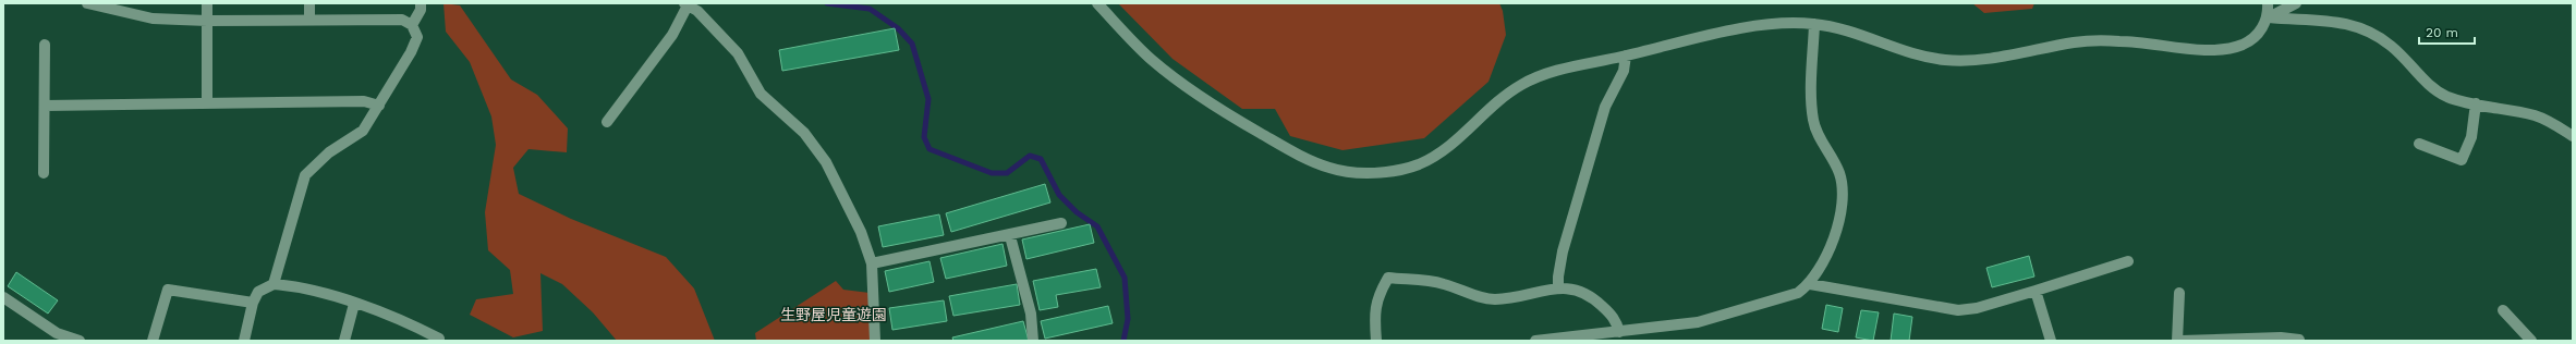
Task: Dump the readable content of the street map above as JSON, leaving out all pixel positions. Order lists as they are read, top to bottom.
{
  "parks": ["生野屋児童遊園"],
  "scale_bar": "20 m"
}
